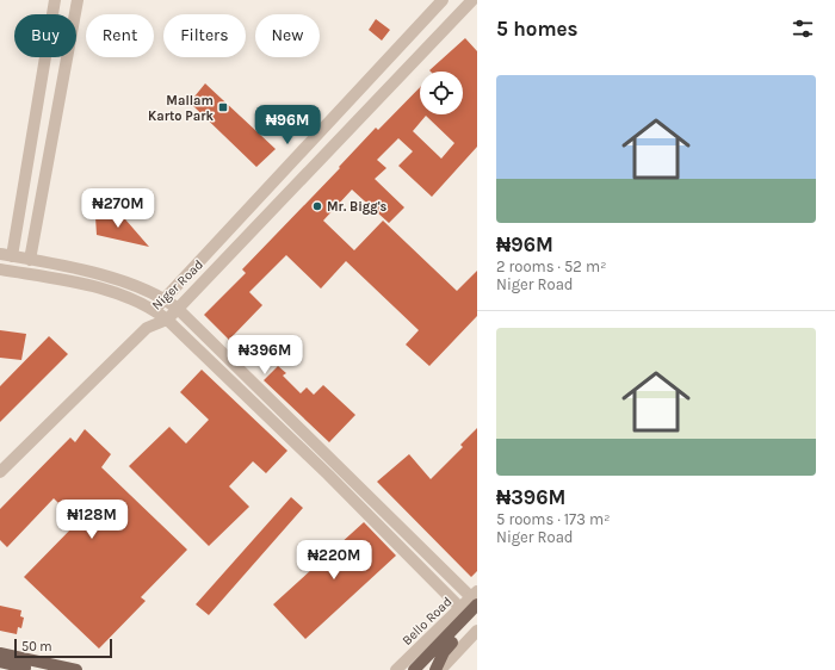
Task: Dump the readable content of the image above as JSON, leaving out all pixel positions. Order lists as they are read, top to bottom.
{
  "streets": {
    "street": ["Niger Road", "Bello Road"]
  },
  "places": {
    "transit": ["Mallam Karto Park"],
    "other": ["Mr. Bigg's"]
  },
  "scale_bar": "50 m",
  "page": {
    "heading": "5 homes",
    "chip": [
      "Buy",
      "Rent",
      "Filters",
      "New"
    ],
    "list": [
      {
        "name": "₦96M",
        "note": "2 rooms · 52 m² · Niger Road"
      },
      {
        "name": "₦396M",
        "note": "5 rooms · 173 m² · Niger Road"
      }
    ],
    "price": [
      "₦96M",
      "₦270M",
      "₦396M",
      "₦128M",
      "₦220M"
    ],
    "scale": "50 m"
  }
}
